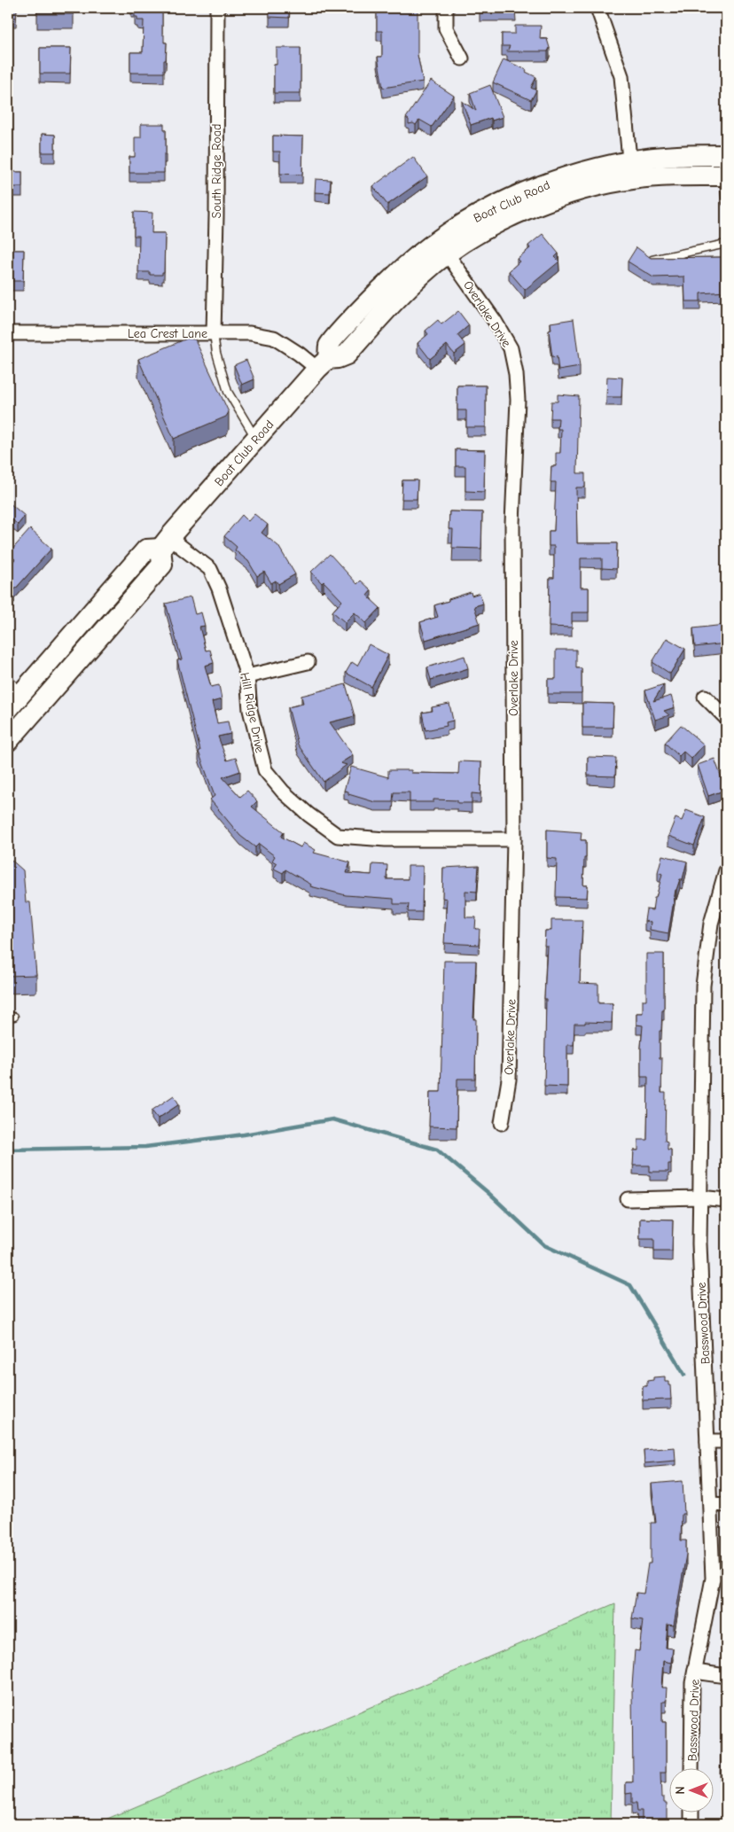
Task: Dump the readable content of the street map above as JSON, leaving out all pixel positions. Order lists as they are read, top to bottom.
{
  "streets": {
    "main road": ["Boat Club Road"],
    "street": [
      "South Ridge Road",
      "Overlake Drive",
      "Lea Crest Lane",
      "Hill Ridge Drive",
      "Basswood Drive"
    ]
  },
  "crossings": [
    ["South Ridge Road", "Lea Crest Lane"],
    ["Boat Club Road", "Overlake Drive"],
    ["Boat Club Road", "Lea Crest Lane"],
    ["Boat Club Road", "Hill Ridge Drive"],
    ["Overlake Drive", "Hill Ridge Drive"]
  ],
  "north": "left"
}
